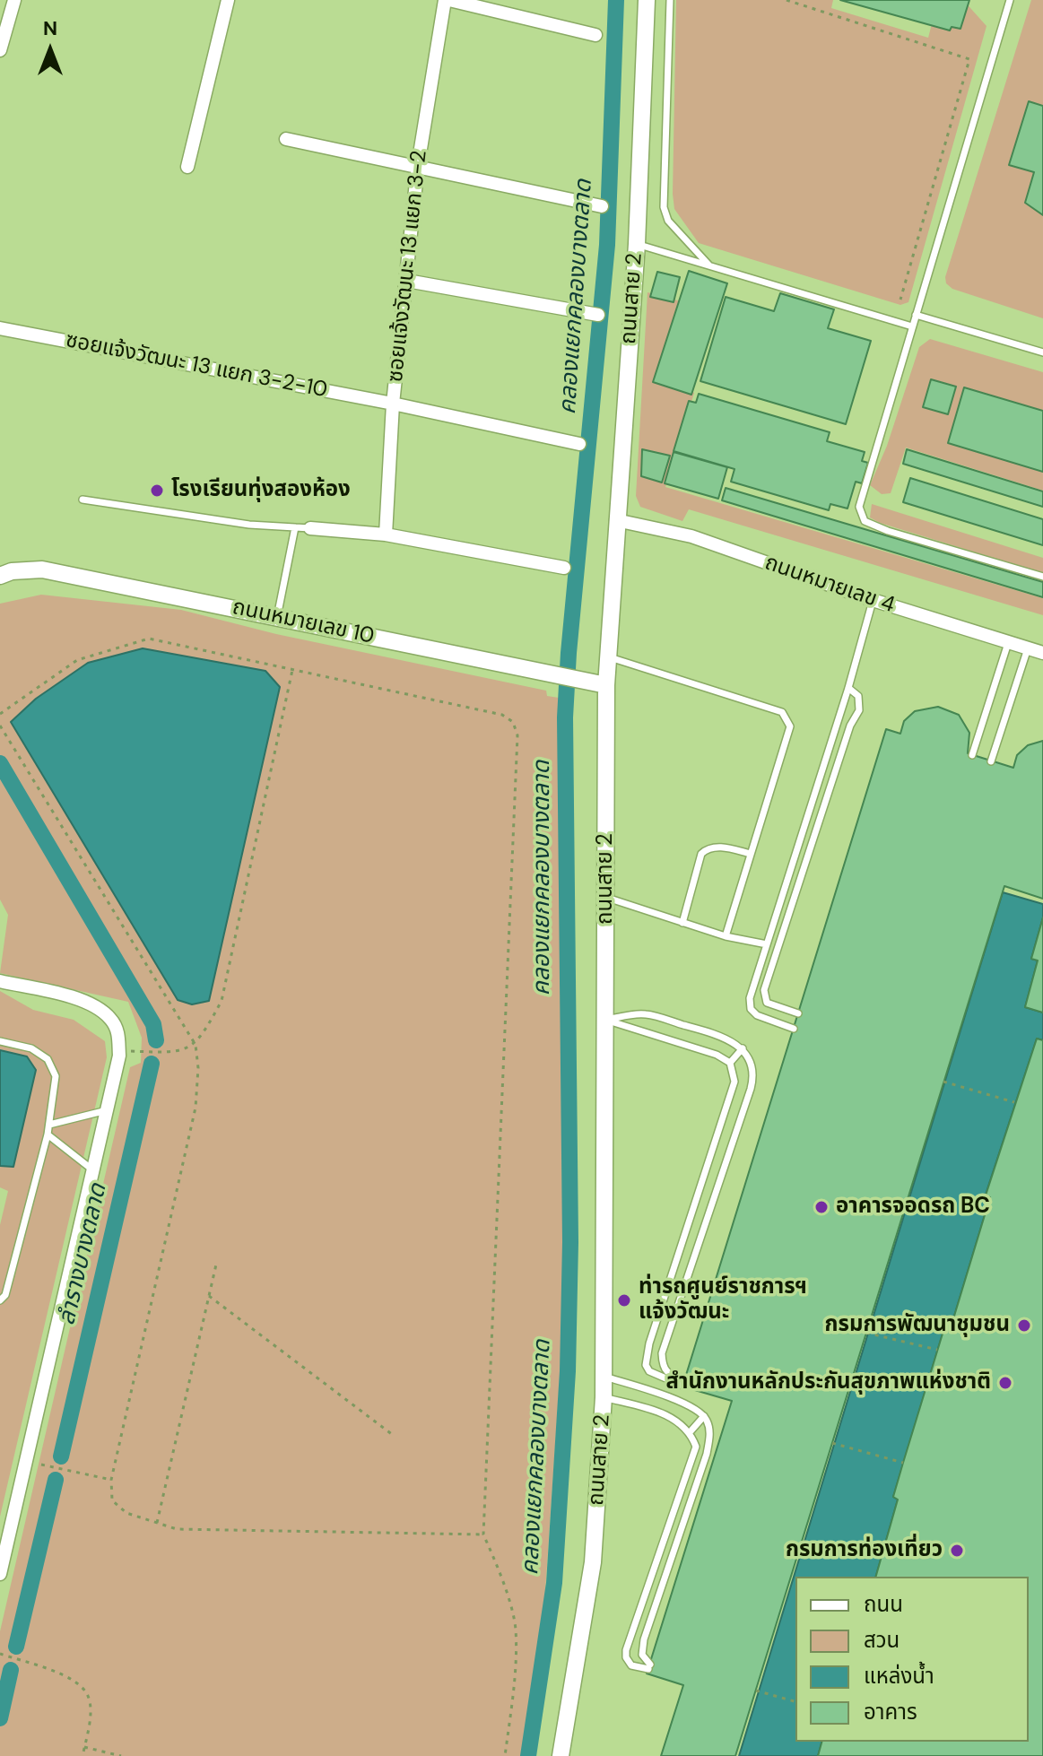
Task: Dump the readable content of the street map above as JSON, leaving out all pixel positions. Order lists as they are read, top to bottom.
{
  "streets": {
    "street": [
      "ซอยแจ้งวัฒนะ 13 แยก 3-2",
      "ถนนสาย 2",
      "ซอยแจ้งวัฒนะ 13 แยก 3-2-10",
      "ถนนหมายเลข 4",
      "ถนนหมายเลข 10"
    ]
  },
  "crossings": [
    ["ซอยแจ้งวัฒนะ 13 แยก 3-2", "ซอยแจ้งวัฒนะ 13 แยก 3-2-10"],
    ["ถนนสาย 2", "ถนนหมายเลข 4"],
    ["ถนนสาย 2", "ถนนหมายเลข 10"]
  ],
  "water": ["คลองแยกคลองบางตลาด", "ลำรางบางตลาด"],
  "places": [
    "โรงเรียนทุ่งสองห้อง",
    "อาคารจอดรถ BC",
    "ท่ารถศูนย์ราชการฯ แจ้งวัฒนะ",
    "กรมการพัฒนาชุมชน",
    "สำนักงานหลักประกันสุขภาพแห่งชาติ",
    "กรมการท่องเที่ยว"
  ],
  "legend": [
    "ถนน",
    "สวน",
    "แหล่งน้ำ",
    "อาคาร"
  ],
  "north": "top"
}
